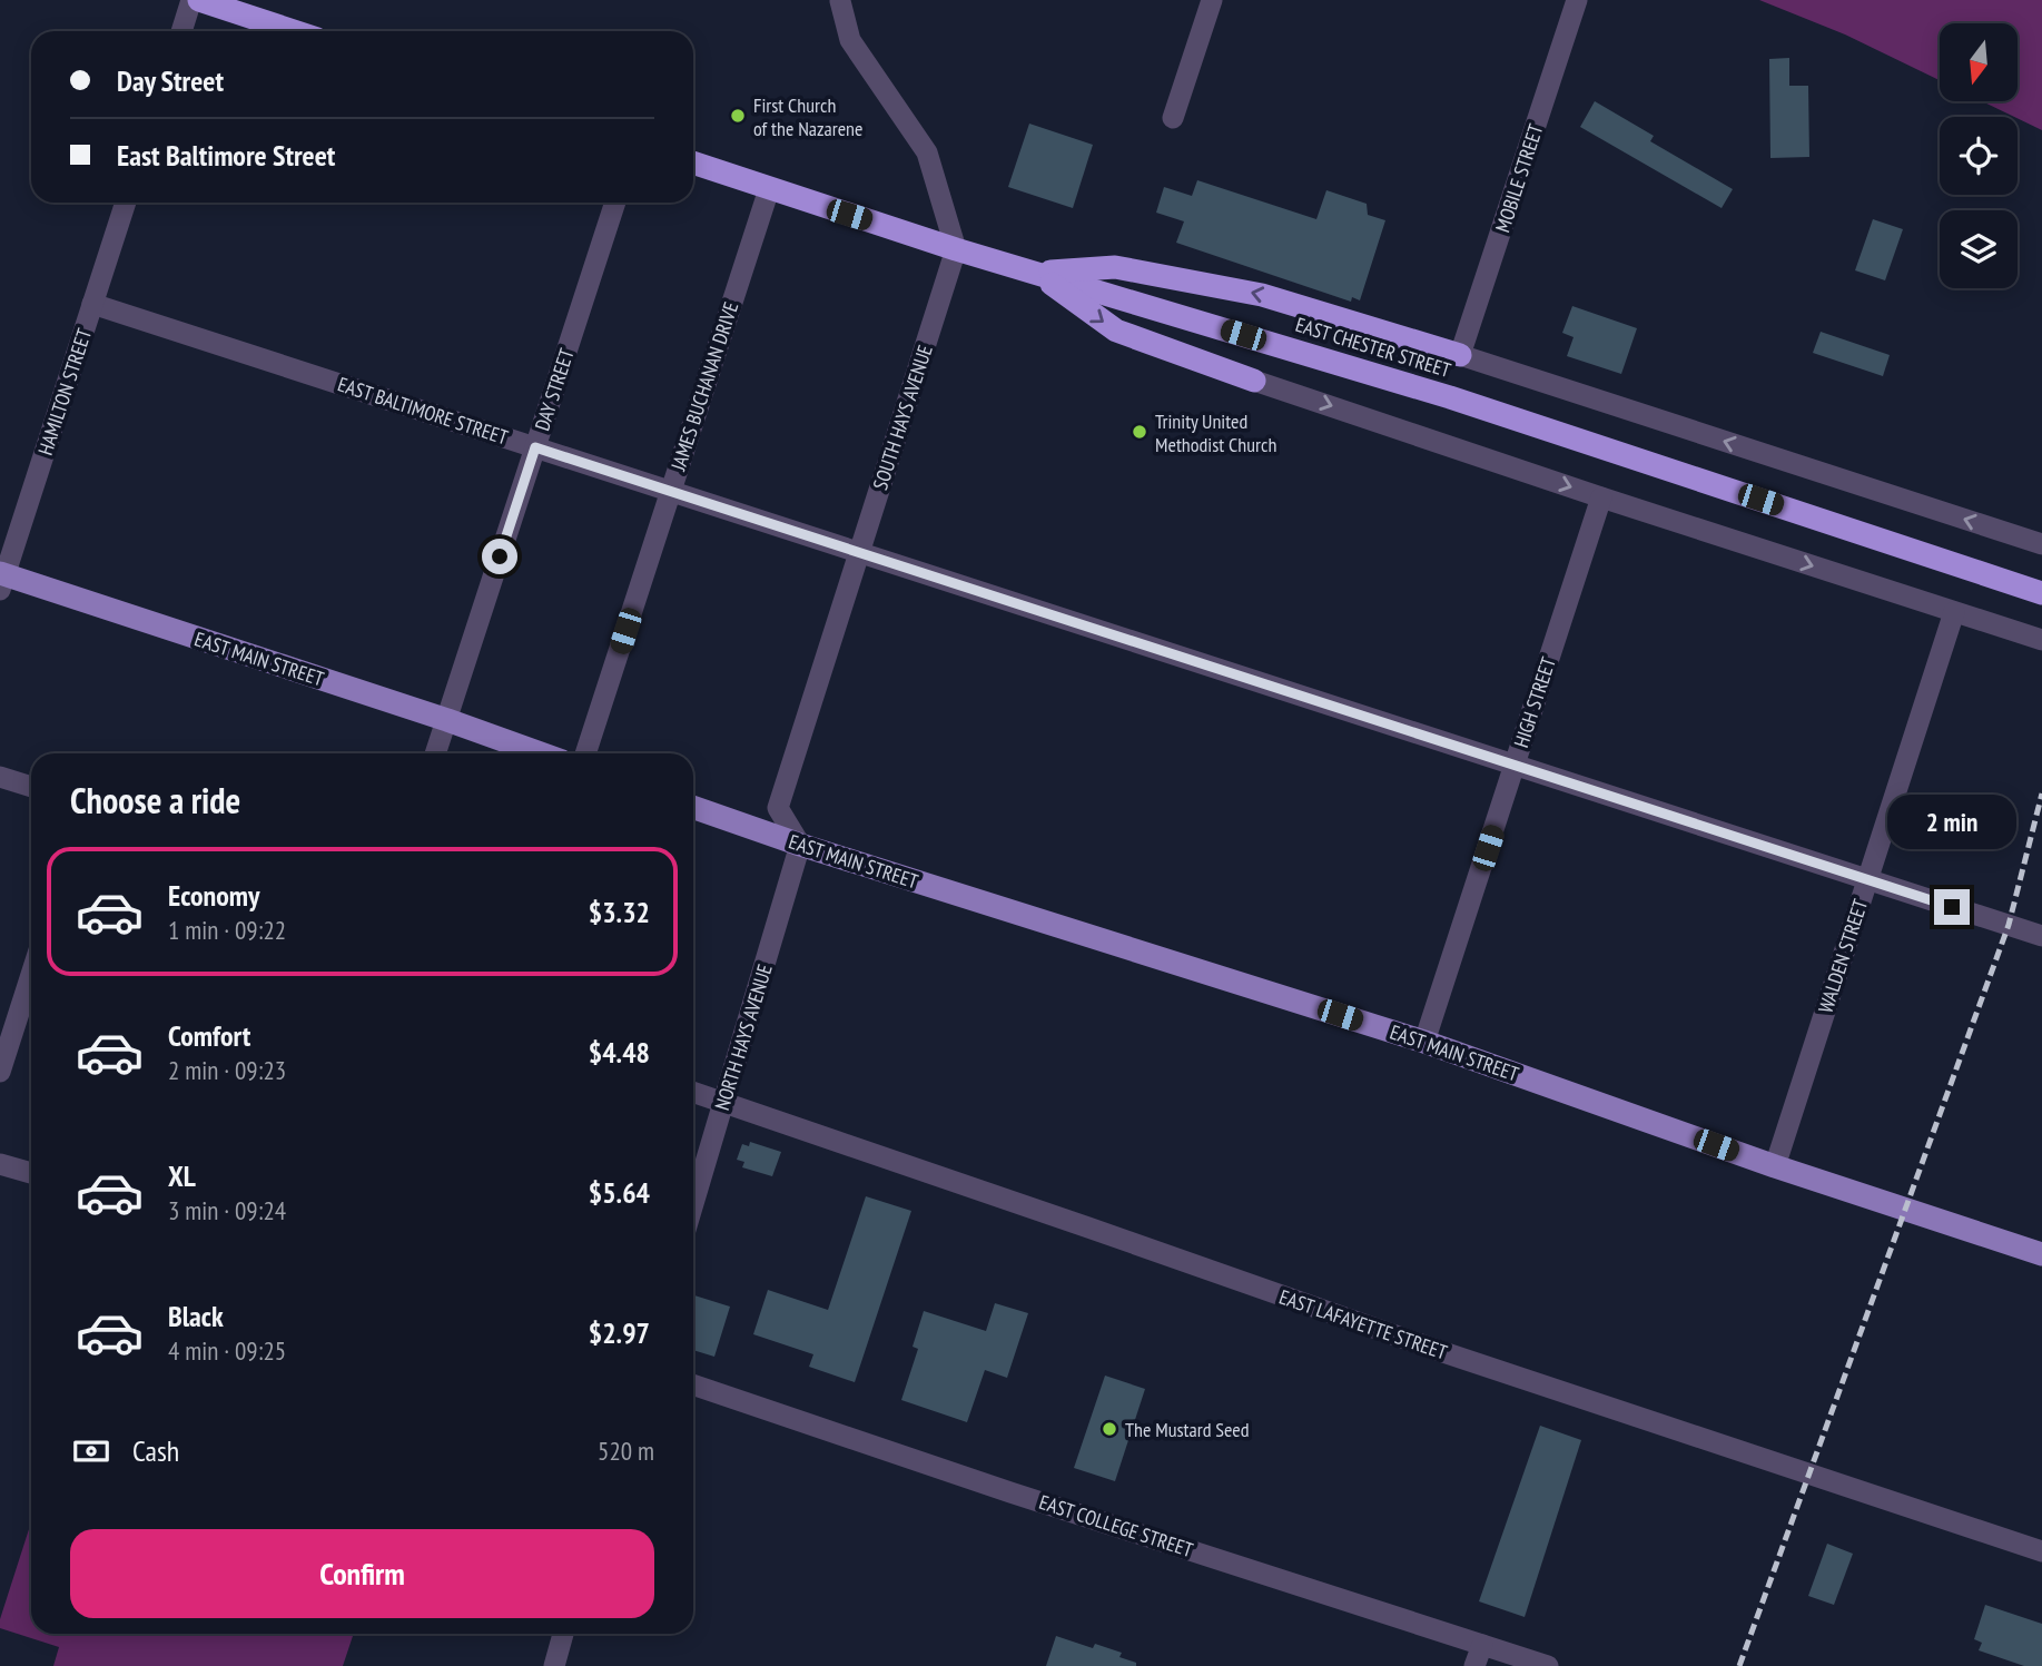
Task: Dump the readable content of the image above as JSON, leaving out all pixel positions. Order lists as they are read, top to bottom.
{
  "streets": {
    "highway": ["EAST CHESTER STREET"],
    "main road": ["EAST MAIN STREET"],
    "street": [
      "MOBILE STREET",
      "JAMES BUCHANAN DRIVE",
      "DAY STREET",
      "HAMILTON STREET",
      "EAST BALTIMORE STREET",
      "SOUTH HAYS AVENUE",
      "HIGH STREET",
      "WALDEN STREET",
      "NORTH HAYS AVENUE",
      "EAST LAFAYETTE STREET",
      "EAST COLLEGE STREET"
    ]
  },
  "crossings": [
    ["EAST CHESTER STREET", "JAMES BUCHANAN DRIVE"],
    ["EAST CHESTER STREET", "SOUTH HAYS AVENUE"],
    ["JAMES BUCHANAN DRIVE", "EAST BALTIMORE STREET"],
    ["DAY STREET", "EAST BALTIMORE STREET"],
    ["DAY STREET", "EAST MAIN STREET"],
    ["HAMILTON STREET", "EAST BALTIMORE STREET"],
    ["HAMILTON STREET", "EAST MAIN STREET"],
    ["EAST BALTIMORE STREET", "SOUTH HAYS AVENUE"],
    ["EAST BALTIMORE STREET", "HIGH STREET"],
    ["EAST BALTIMORE STREET", "WALDEN STREET"],
    ["SOUTH HAYS AVENUE", "EAST MAIN STREET"],
    ["SOUTH HAYS AVENUE", "NORTH HAYS AVENUE"],
    ["EAST MAIN STREET", "HIGH STREET"],
    ["EAST MAIN STREET", "WALDEN STREET"],
    ["EAST MAIN STREET", "NORTH HAYS AVENUE"],
    ["NORTH HAYS AVENUE", "EAST LAFAYETTE STREET"]
  ],
  "places": ["First Church of the Nazarene", "Trinity United Methodist Church", "The Mustard Seed"],
  "north": "bottom",
  "page": {
    "banner": ["Day Street", "East Baltimore Street"],
    "heading": "Choose a ride",
    "bubble": "2 min",
    "list": [
      {
        "name": "Economy",
        "note": "1 min · 09:22",
        "value": "$3.32"
      },
      {
        "name": "Comfort",
        "note": "2 min · 09:23",
        "value": "$4.48"
      },
      {
        "name": "XL",
        "note": "3 min · 09:24",
        "value": "$5.64"
      },
      {
        "name": "Black",
        "note": "4 min · 09:25",
        "value": "$2.97"
      }
    ],
    "pay": ["Cash", "520 m"],
    "buttons": "Confirm"
  }
}
